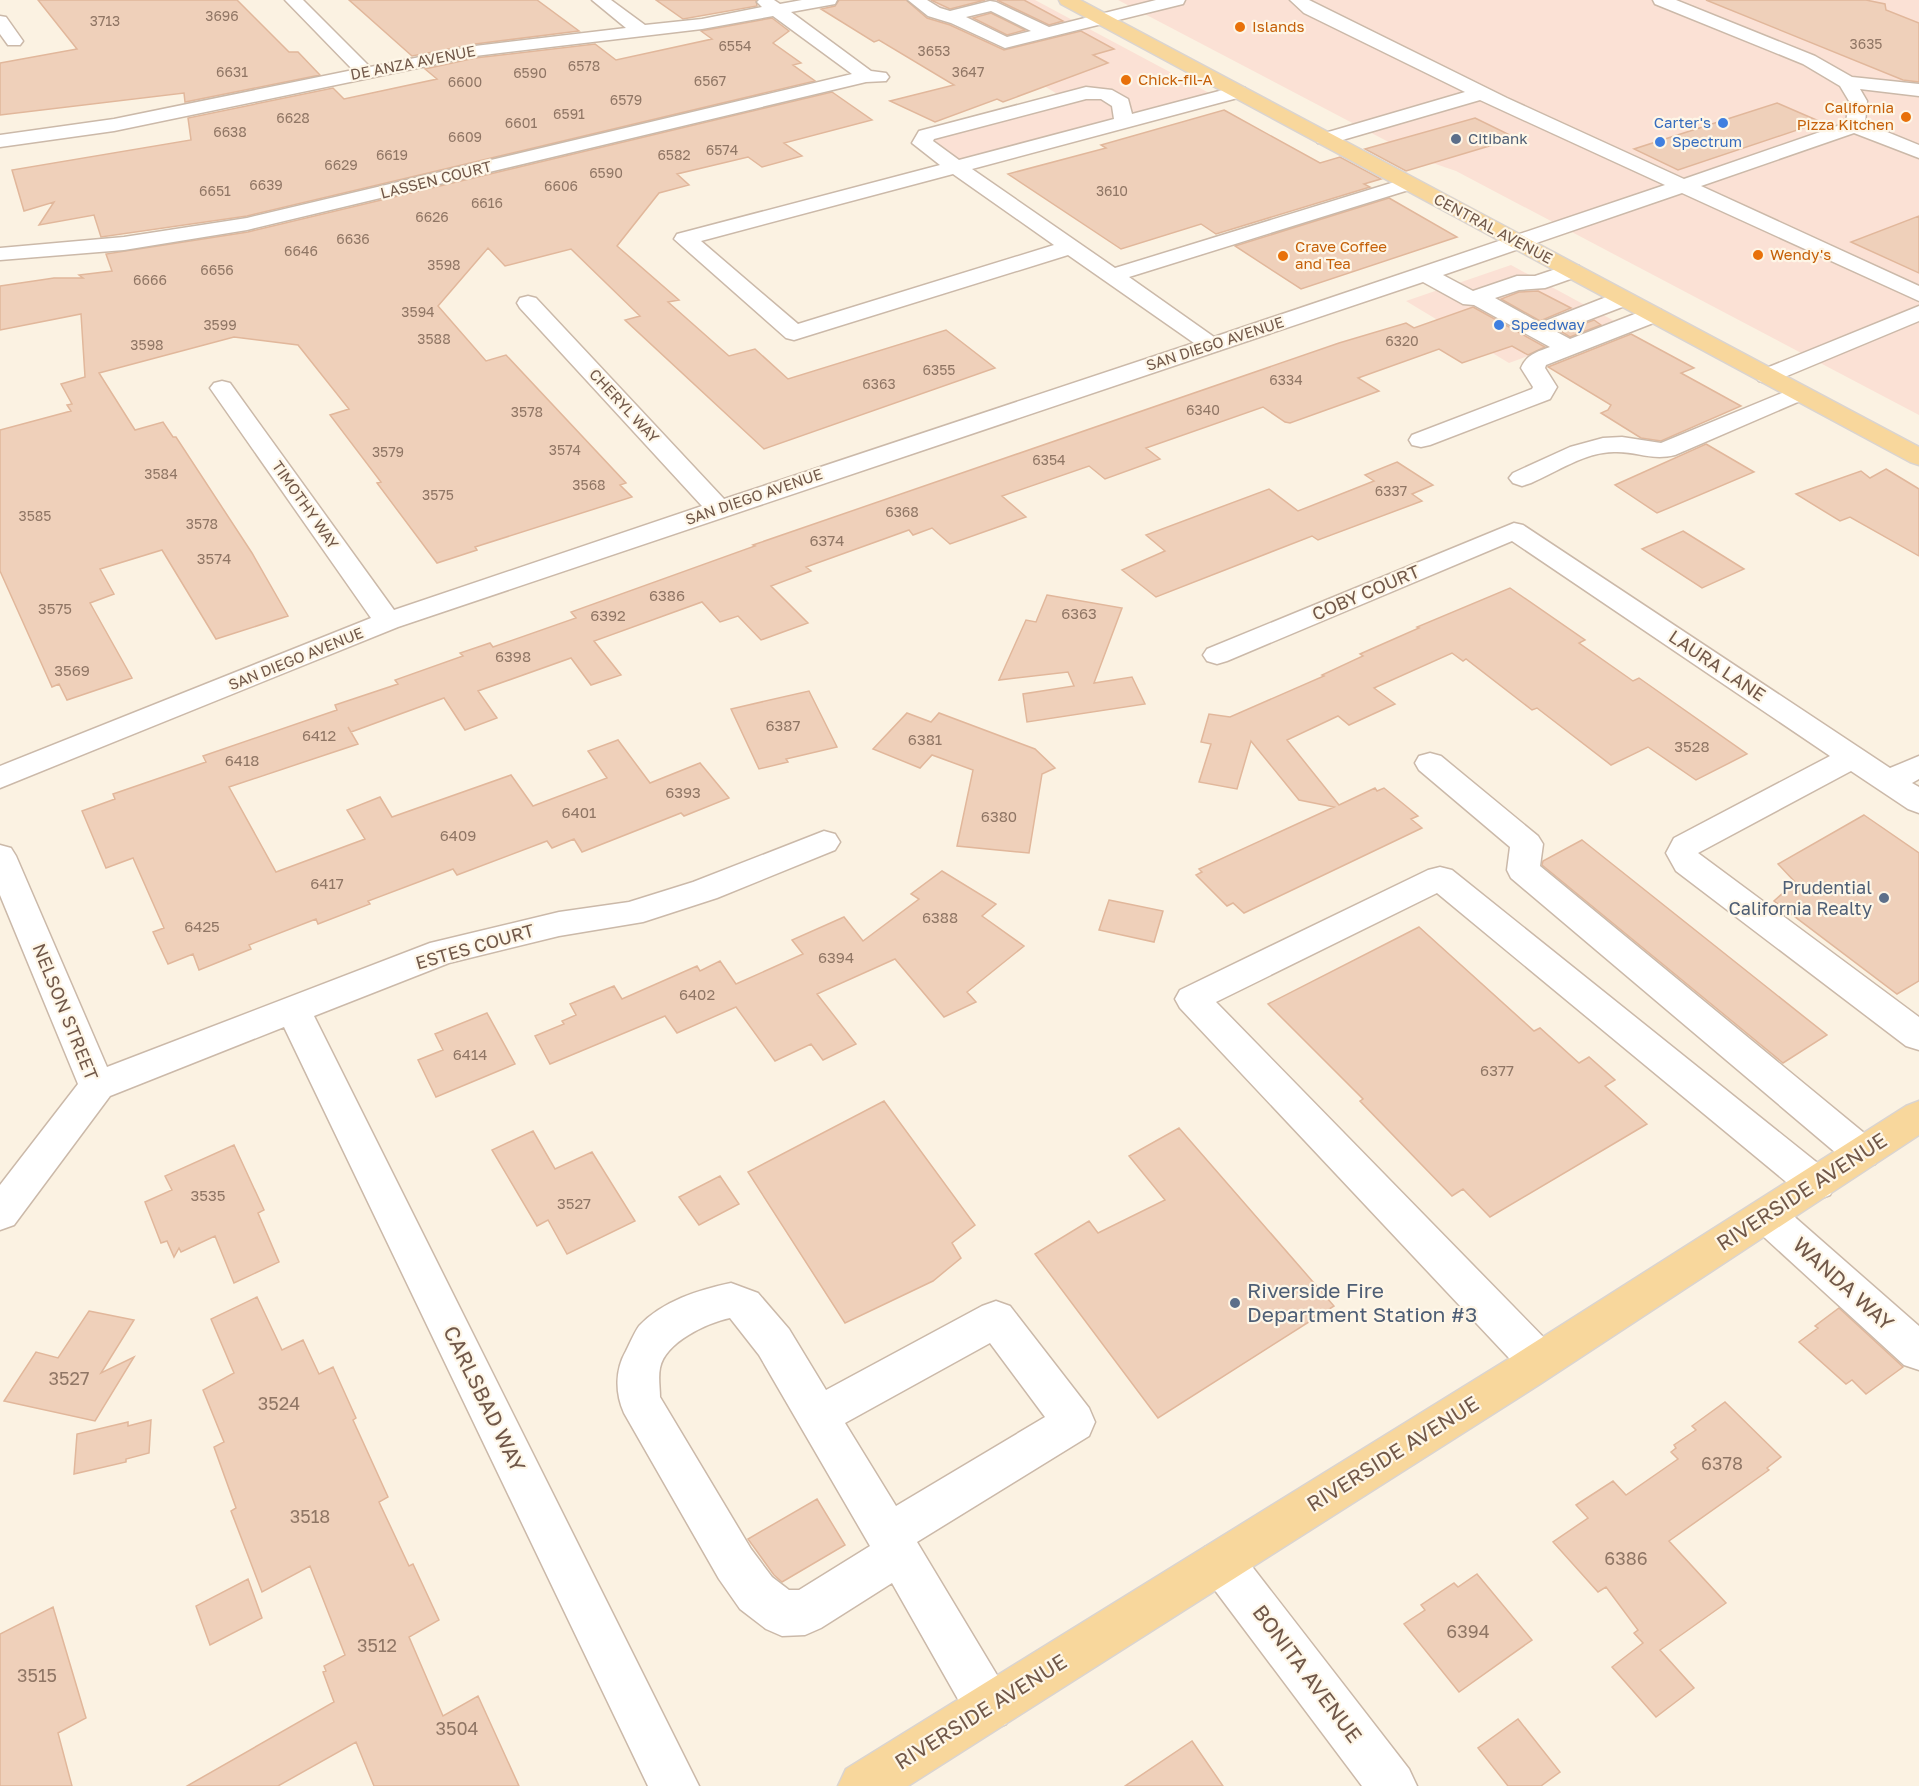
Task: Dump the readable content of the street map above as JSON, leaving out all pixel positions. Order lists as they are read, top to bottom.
{
  "streets": {
    "main road": ["CENTRAL AVENUE", "RIVERSIDE AVENUE"],
    "street": [
      "DE ANZA AVENUE",
      "LASSEN COURT",
      "SAN DIEGO AVENUE",
      "CHERYL WAY",
      "TIMOTHY WAY",
      "COBY COURT",
      "LAURA LANE",
      "ESTES COURT",
      "NELSON STREET",
      "WANDA WAY",
      "CARLSBAD WAY",
      "BONITA AVENUE"
    ]
  },
  "crossings": [
    ["DE ANZA AVENUE", "LASSEN COURT"],
    ["CENTRAL AVENUE", "SAN DIEGO AVENUE"],
    ["SAN DIEGO AVENUE", "CHERYL WAY"],
    ["SAN DIEGO AVENUE", "TIMOTHY WAY"],
    ["COBY COURT", "LAURA LANE"],
    ["ESTES COURT", "NELSON STREET"],
    ["ESTES COURT", "CARLSBAD WAY"],
    ["RIVERSIDE AVENUE", "WANDA WAY"],
    ["RIVERSIDE AVENUE", "BONITA AVENUE"]
  ],
  "places": [
    "Islands",
    "Chick-fil-A",
    "California Pizza Kitchen",
    "Carter's",
    "Citibank",
    "Spectrum",
    "Wendy's",
    "Crave Coffee and Tea",
    "Speedway",
    "Prudential California Realty",
    "Riverside Fire Department Station #3"
  ],
  "house_numbers": [
    "3696",
    "3713",
    "3635",
    "6554",
    "3653",
    "6578",
    "6631",
    "3647",
    "6590",
    "6567",
    "6600",
    "6579",
    "6591",
    "6628",
    "6601",
    "6638",
    "6609",
    "6574",
    "6619",
    "6582",
    "6629",
    "6590",
    "6639",
    "6606",
    "6651",
    "3610",
    "6616",
    "6626",
    "6636",
    "6646",
    "3598",
    "6656",
    "6666",
    "3594",
    "3599",
    "3588",
    "6320",
    "3598",
    "6355",
    "6334",
    "6363",
    "6340",
    "3578",
    "3574",
    "3579",
    "6354",
    "3584",
    "3568",
    "6337",
    "3575",
    "6368",
    "3585",
    "3578",
    "6374",
    "3574",
    "6386",
    "3575",
    "6363",
    "6392",
    "6398",
    "3569",
    "6387",
    "6412",
    "6381",
    "3528",
    "6418",
    "6393",
    "6401",
    "6380",
    "6409",
    "6417",
    "6388",
    "6425",
    "6394",
    "6402",
    "6414",
    "6377",
    "3535",
    "3527",
    "3527",
    "3524",
    "6378",
    "3518",
    "6386",
    "6394",
    "3512",
    "3515",
    "3504"
  ]
}
